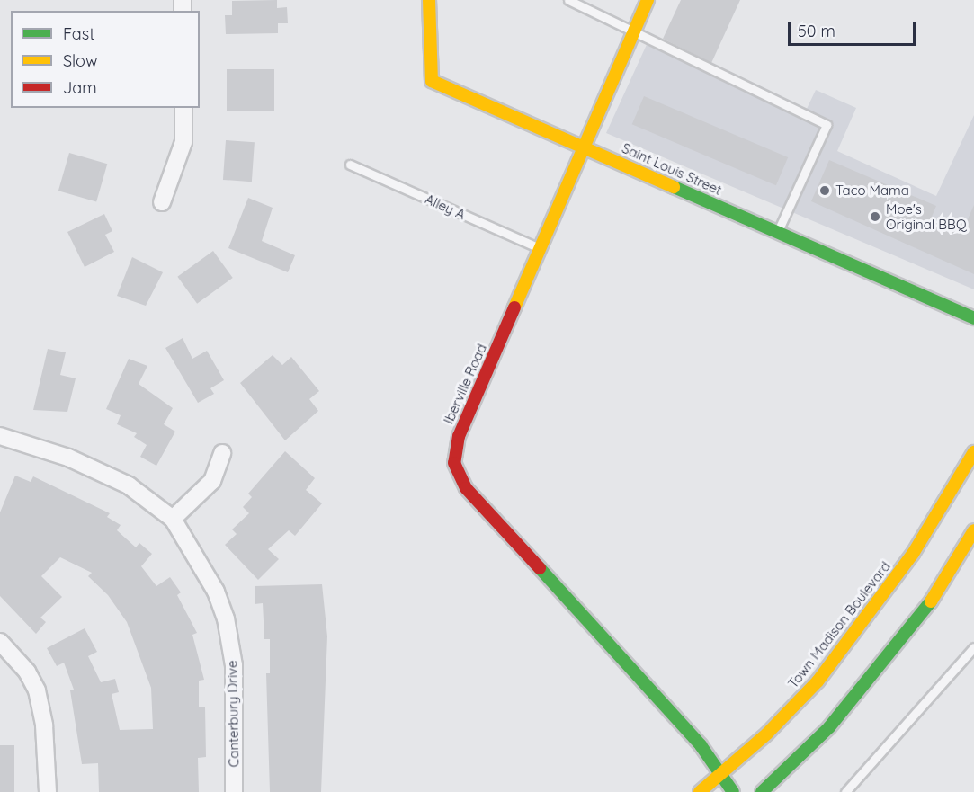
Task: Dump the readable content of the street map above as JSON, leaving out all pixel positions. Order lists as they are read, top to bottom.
{
  "streets": {
    "street": [
      "Saint Louis Street",
      "Iberville Road",
      "Town Madison Boulevard",
      "Canterbury Drive"
    ],
    "lane": ["Alley A"]
  },
  "crossings": [
    ["Saint Louis Street", "Iberville Road"],
    ["Alley A", "Iberville Road"],
    ["Iberville Road", "Town Madison Boulevard"]
  ],
  "places": ["Taco Mama", "Moe's Original BBQ"],
  "legend": ["Fast", "Slow", "Jam"],
  "scale_bar": "50 m"
}
